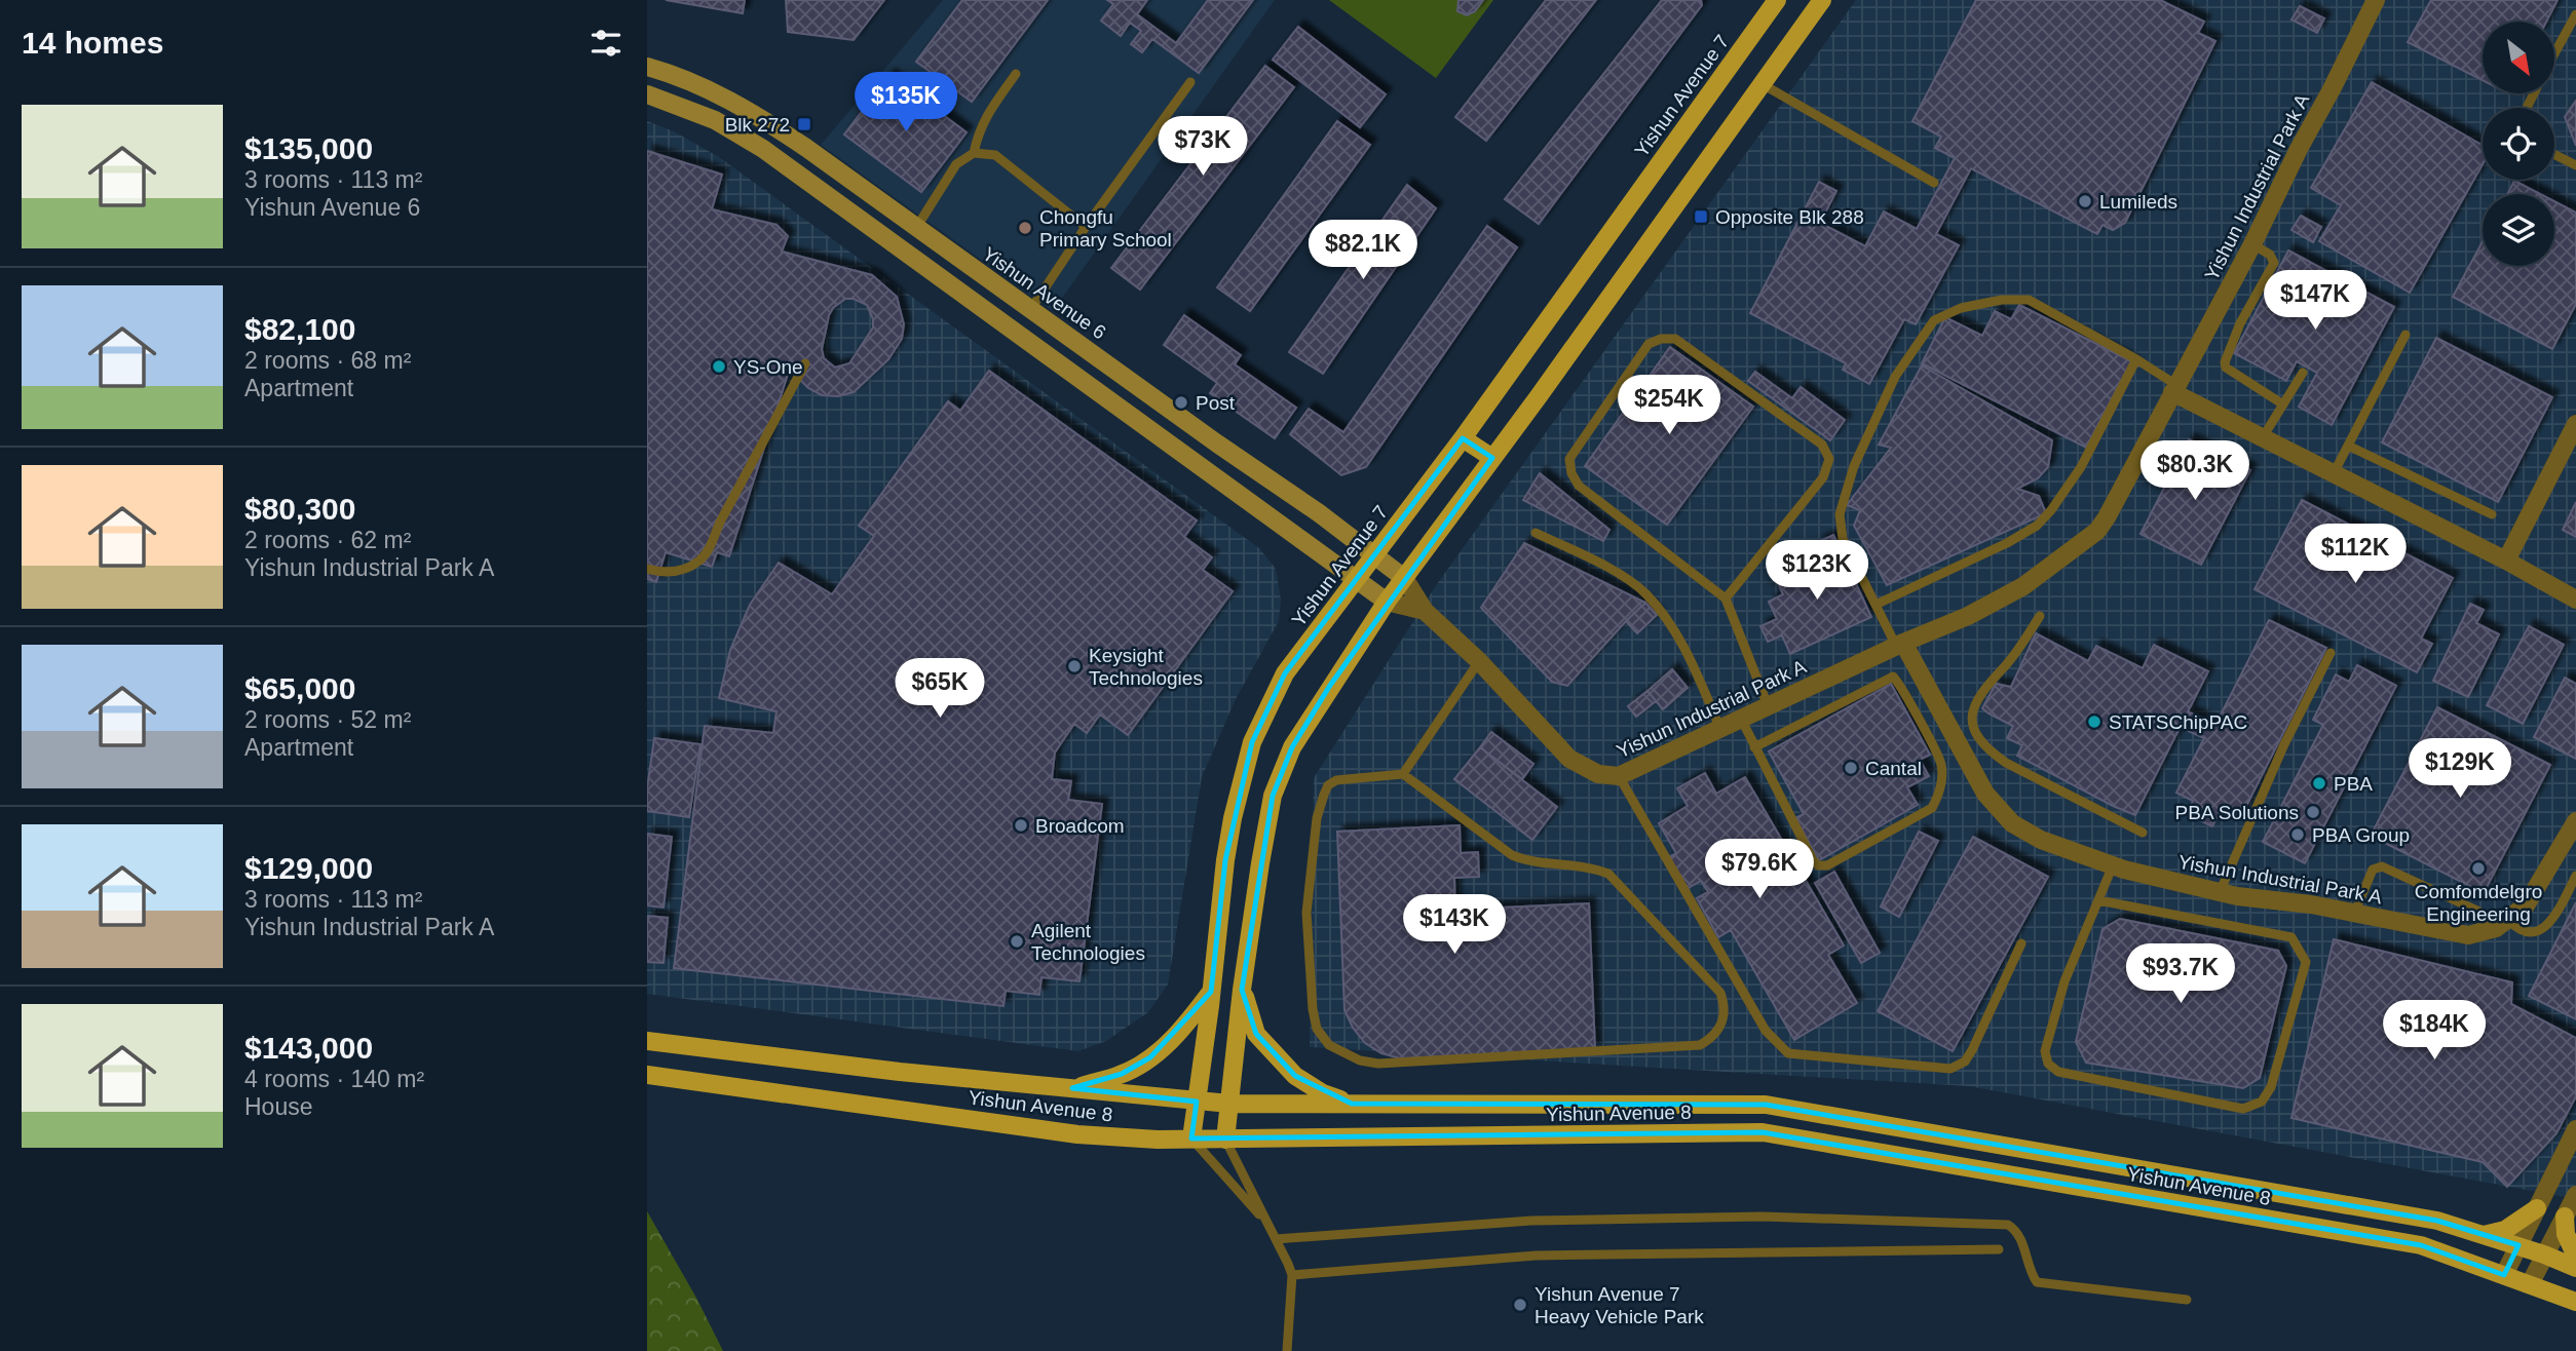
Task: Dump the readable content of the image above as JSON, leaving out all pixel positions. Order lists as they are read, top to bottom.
{
  "streets": {
    "main road": ["Yishun Avenue 7", "Yishun Avenue 6", "Yishun Avenue 8"],
    "street": ["Yishun Industrial Park A"]
  },
  "crossings": [
    ["Yishun Avenue 7", "Yishun Avenue 6"],
    ["Yishun Avenue 7", "Yishun Avenue 8"],
    ["Yishun Industrial Park A", "Yishun Avenue 6"]
  ],
  "places": {
    "transit": ["Blk 272", "Opposite Blk 288"],
    "other": [
      "Lumileds",
      "Chongfu Primary School",
      "YS-One",
      "Post",
      "Keysight Technologies",
      "STATSChipPAC",
      "Cantal",
      "PBA",
      "PBA Solutions",
      "Broadcom",
      "PBA Group",
      "Comfomdelgro Engineering",
      "Agilent Technologies",
      "Yishun Avenue 7 Heavy Vehicle Park"
    ]
  },
  "north": "bottom right",
  "page": {
    "heading": "14 homes",
    "price": [
      "$135K",
      "$73K",
      "$82.1K",
      "$147K",
      "$254K",
      "$80.3K",
      "$112K",
      "$123K",
      "$65K",
      "$129K",
      "$79.6K",
      "$143K",
      "$93.7K",
      "$184K"
    ],
    "list": [
      {
        "name": "$135,000",
        "note": "3 rooms · 113 m² · Yishun Avenue 6"
      },
      {
        "name": "$82,100",
        "note": "2 rooms · 68 m² · Apartment"
      },
      {
        "name": "$80,300",
        "note": "2 rooms · 62 m² · Yishun Industrial Park A"
      },
      {
        "name": "$65,000",
        "note": "2 rooms · 52 m² · Apartment"
      },
      {
        "name": "$129,000",
        "note": "3 rooms · 113 m² · Yishun Industrial Park A"
      },
      {
        "name": "$143,000",
        "note": "4 rooms · 140 m² · House"
      }
    ]
  }
}
